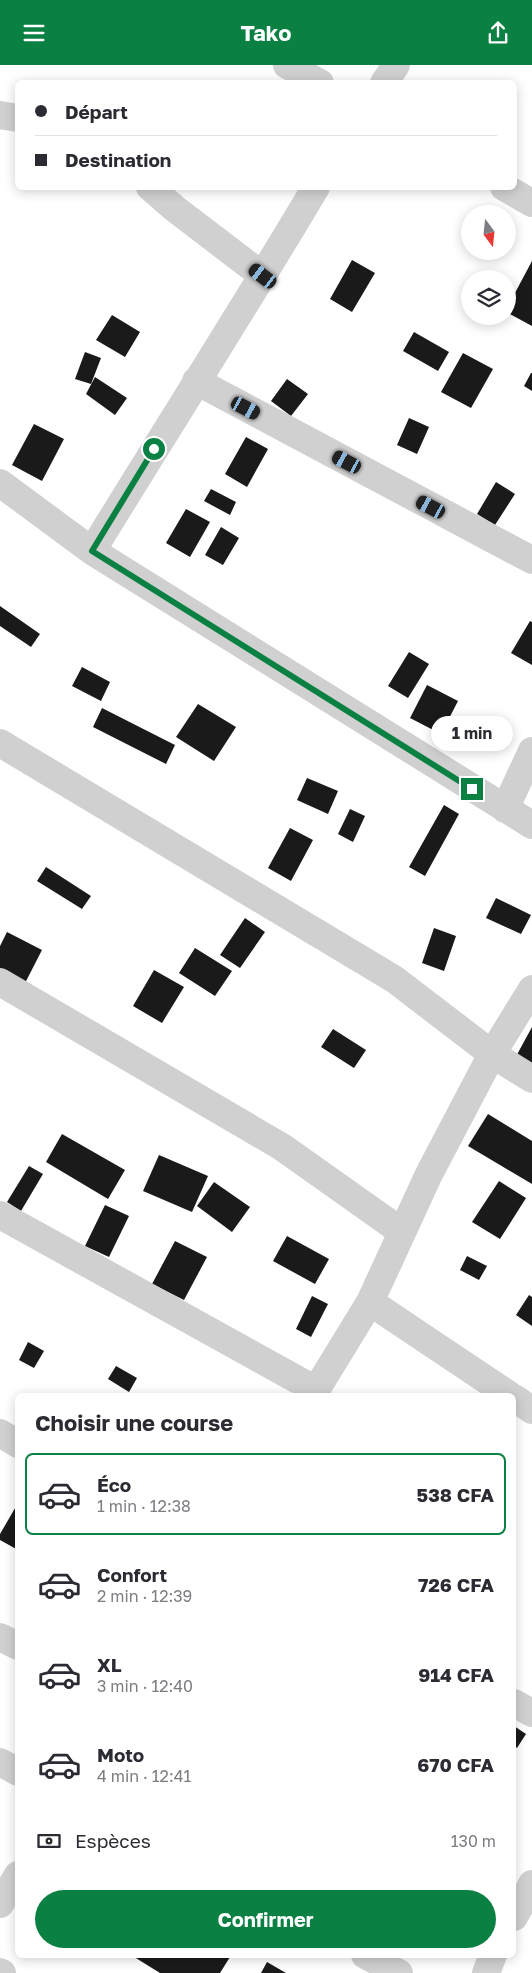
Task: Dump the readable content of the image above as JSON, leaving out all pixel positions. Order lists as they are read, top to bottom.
{
  "north": "bottom",
  "page": {
    "header": "Tako",
    "banner": ["Départ", "Destination"],
    "bubble": "1 min",
    "heading": "Choisir une course",
    "list": [
      {
        "name": "Éco",
        "note": "1 min · 12:38",
        "value": "538 CFA"
      },
      {
        "name": "Confort",
        "note": "2 min · 12:39",
        "value": "726 CFA"
      },
      {
        "name": "XL",
        "note": "3 min · 12:40",
        "value": "914 CFA"
      },
      {
        "name": "Moto",
        "note": "4 min · 12:41",
        "value": "670 CFA"
      }
    ],
    "pay": ["Espèces", "130 m"],
    "buttons": "Confirmer"
  }
}
